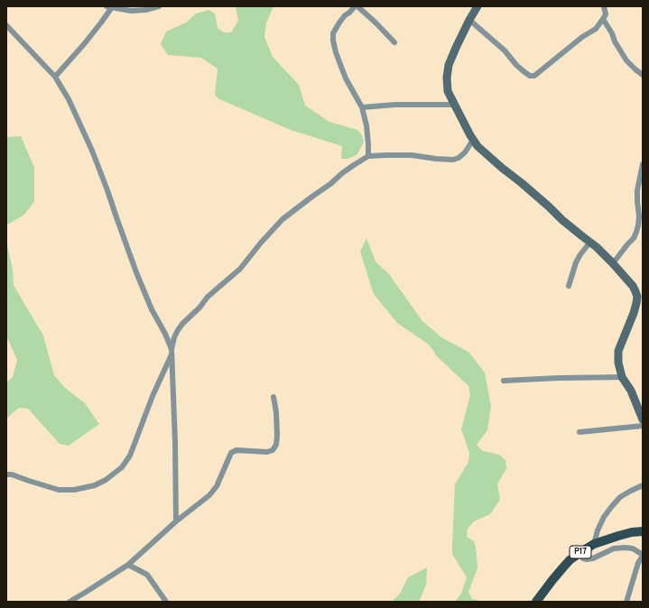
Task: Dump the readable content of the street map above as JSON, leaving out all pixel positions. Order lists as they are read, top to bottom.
{
  "streets": {
    "main road": ["P17"]
  }
}
